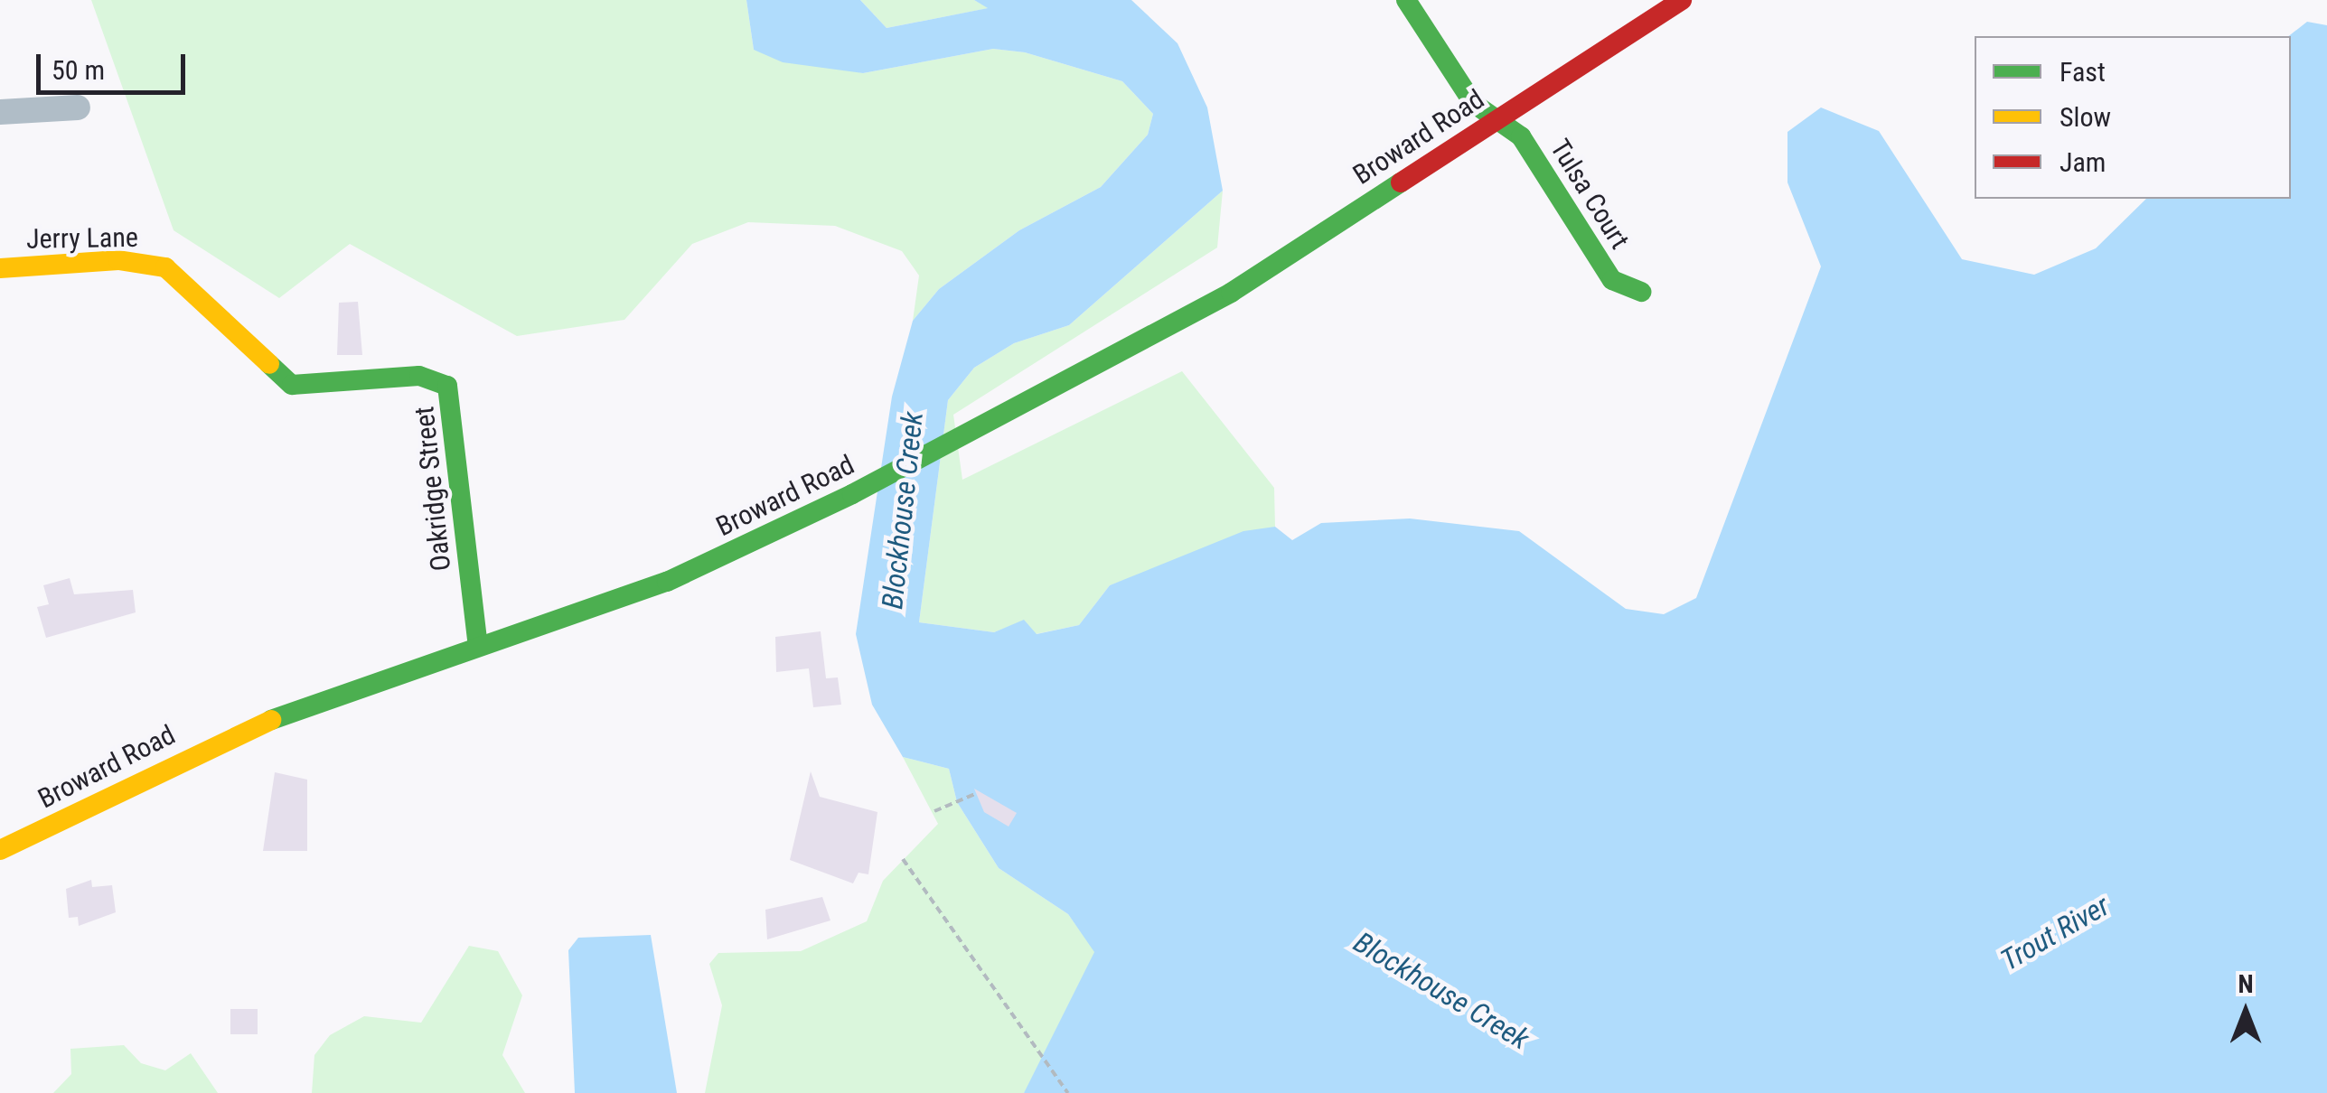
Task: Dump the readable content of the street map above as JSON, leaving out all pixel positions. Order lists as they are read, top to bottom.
{
  "streets": {
    "main road": [
      "Broward Road",
      "Tulsa Court",
      "Jerry Lane",
      "Oakridge Street"
    ]
  },
  "crossings": [
    ["Broward Road", "Tulsa Court"],
    ["Broward Road", "Oakridge Street"],
    ["Jerry Lane", "Oakridge Street"]
  ],
  "water": ["Blockhouse Creek", "Trout River"],
  "legend": ["Fast", "Slow", "Jam"],
  "scale_bar": "50 m",
  "north": "top"
}
